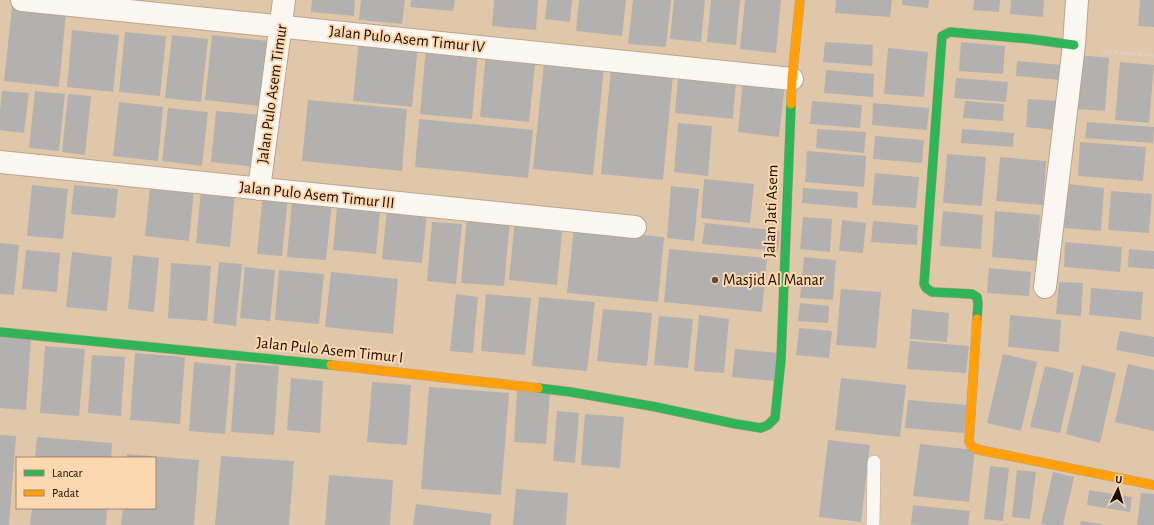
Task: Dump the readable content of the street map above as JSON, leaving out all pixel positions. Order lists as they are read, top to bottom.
{
  "streets": {
    "street": [
      "Jalan Pulo Asem Timur IV",
      "Jalan Pulo Asem Timur",
      "Jalan Pulo Asem Timur III",
      "Jalan Jati Asem",
      "Jalan Pulo Asem Timur I"
    ]
  },
  "crossings": [
    ["Jalan Pulo Asem Timur IV", "Jalan Pulo Asem Timur"],
    ["Jalan Pulo Asem Timur IV", "Jalan Jati Asem"],
    ["Jalan Pulo Asem Timur", "Jalan Pulo Asem Timur III"],
    ["Jalan Jati Asem", "Jalan Pulo Asem Timur I"]
  ],
  "places": ["Masjid Al Manar"],
  "legend": ["Lancar", "Padat"],
  "north": "top"
}
